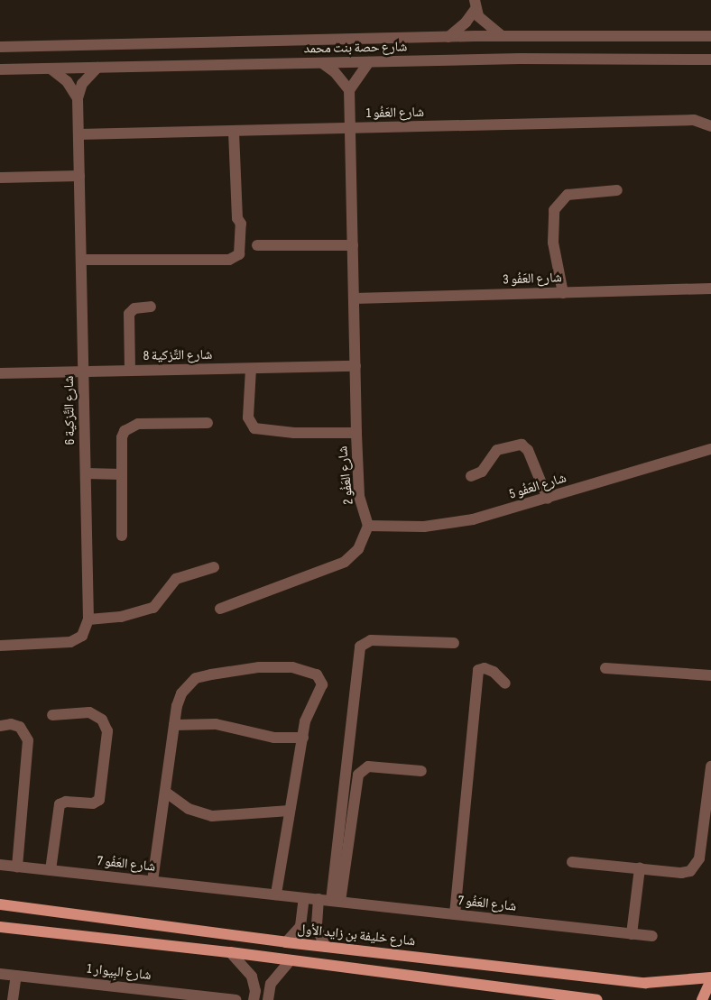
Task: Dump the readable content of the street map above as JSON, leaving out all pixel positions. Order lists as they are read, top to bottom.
{
  "streets": {
    "main road": ["شارع خليفة بن زايد الأول"],
    "street": [
      "شارع حصة بنت محمد",
      "شارع العَفُو 1",
      "شارع العَفُو 3",
      "شارع التَّزكية 8",
      "شارع التَّزكية 6",
      "شارع العَفُو 2",
      "شارع العَفُو 5",
      "شارع العَفُو 7",
      "شارع البِيوار 1"
    ]
  },
  "crossings": [
    ["شارع حصة بنت محمد", "شارع التَّزكية 6"],
    ["شارع العَفُو 1", "شارع التَّزكية 6"],
    ["شارع العَفُو 1", "شارع العَفُو 2"],
    ["شارع العَفُو 3", "شارع العَفُو 2"],
    ["شارع التَّزكية 8", "شارع التَّزكية 6"],
    ["شارع التَّزكية 8", "شارع العَفُو 2"],
    ["شارع العَفُو 2", "شارع العَفُو 5"]
  ]
}
